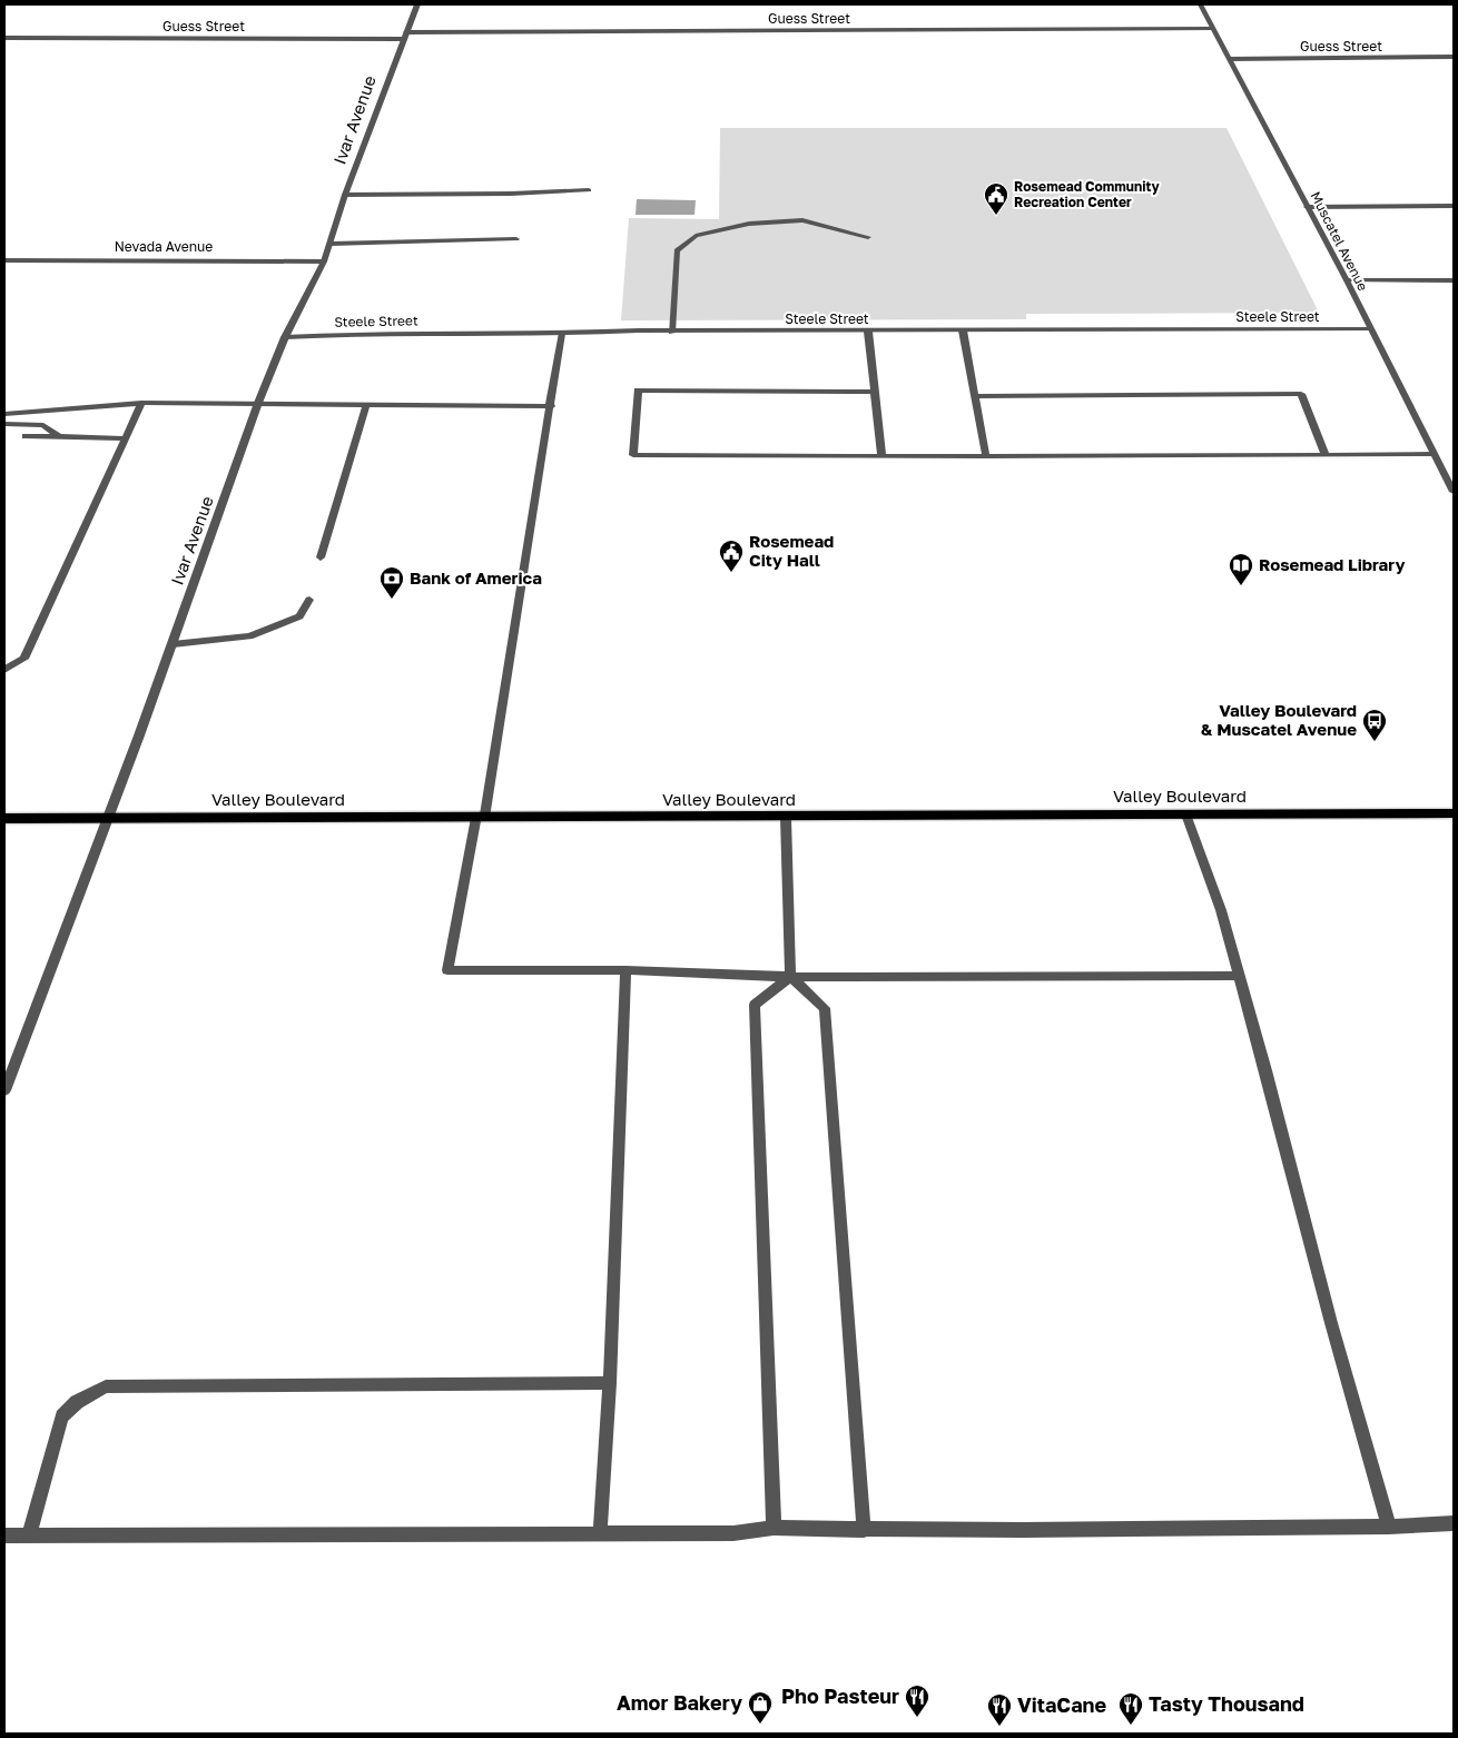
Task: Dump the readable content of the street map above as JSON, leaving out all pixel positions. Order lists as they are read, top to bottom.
{
  "streets": {
    "main road": ["Valley Boulevard"],
    "street": [
      "Guess Street",
      "Ivar Avenue",
      "Muscatel Avenue",
      "Nevada Avenue",
      "Steele Street"
    ]
  },
  "crossings": [
    ["Guess Street", "Ivar Avenue"],
    ["Guess Street", "Muscatel Avenue"],
    ["Ivar Avenue", "Nevada Avenue"],
    ["Ivar Avenue", "Steele Street"],
    ["Ivar Avenue", "Valley Boulevard"],
    ["Muscatel Avenue", "Steele Street"]
  ],
  "places": {
    "public building": ["Rosemead Community Recreation Center", "Rosemead City Hall"],
    "library": ["Rosemead Library"],
    "bank": ["Bank of America"],
    "bus stop": ["Valley Boulevard & Muscatel Avenue"],
    "restaurant": ["Pho Pasteur", "Tasty Thousand", "VitaCane"],
    "shop": ["Amor Bakery"]
  }
}
